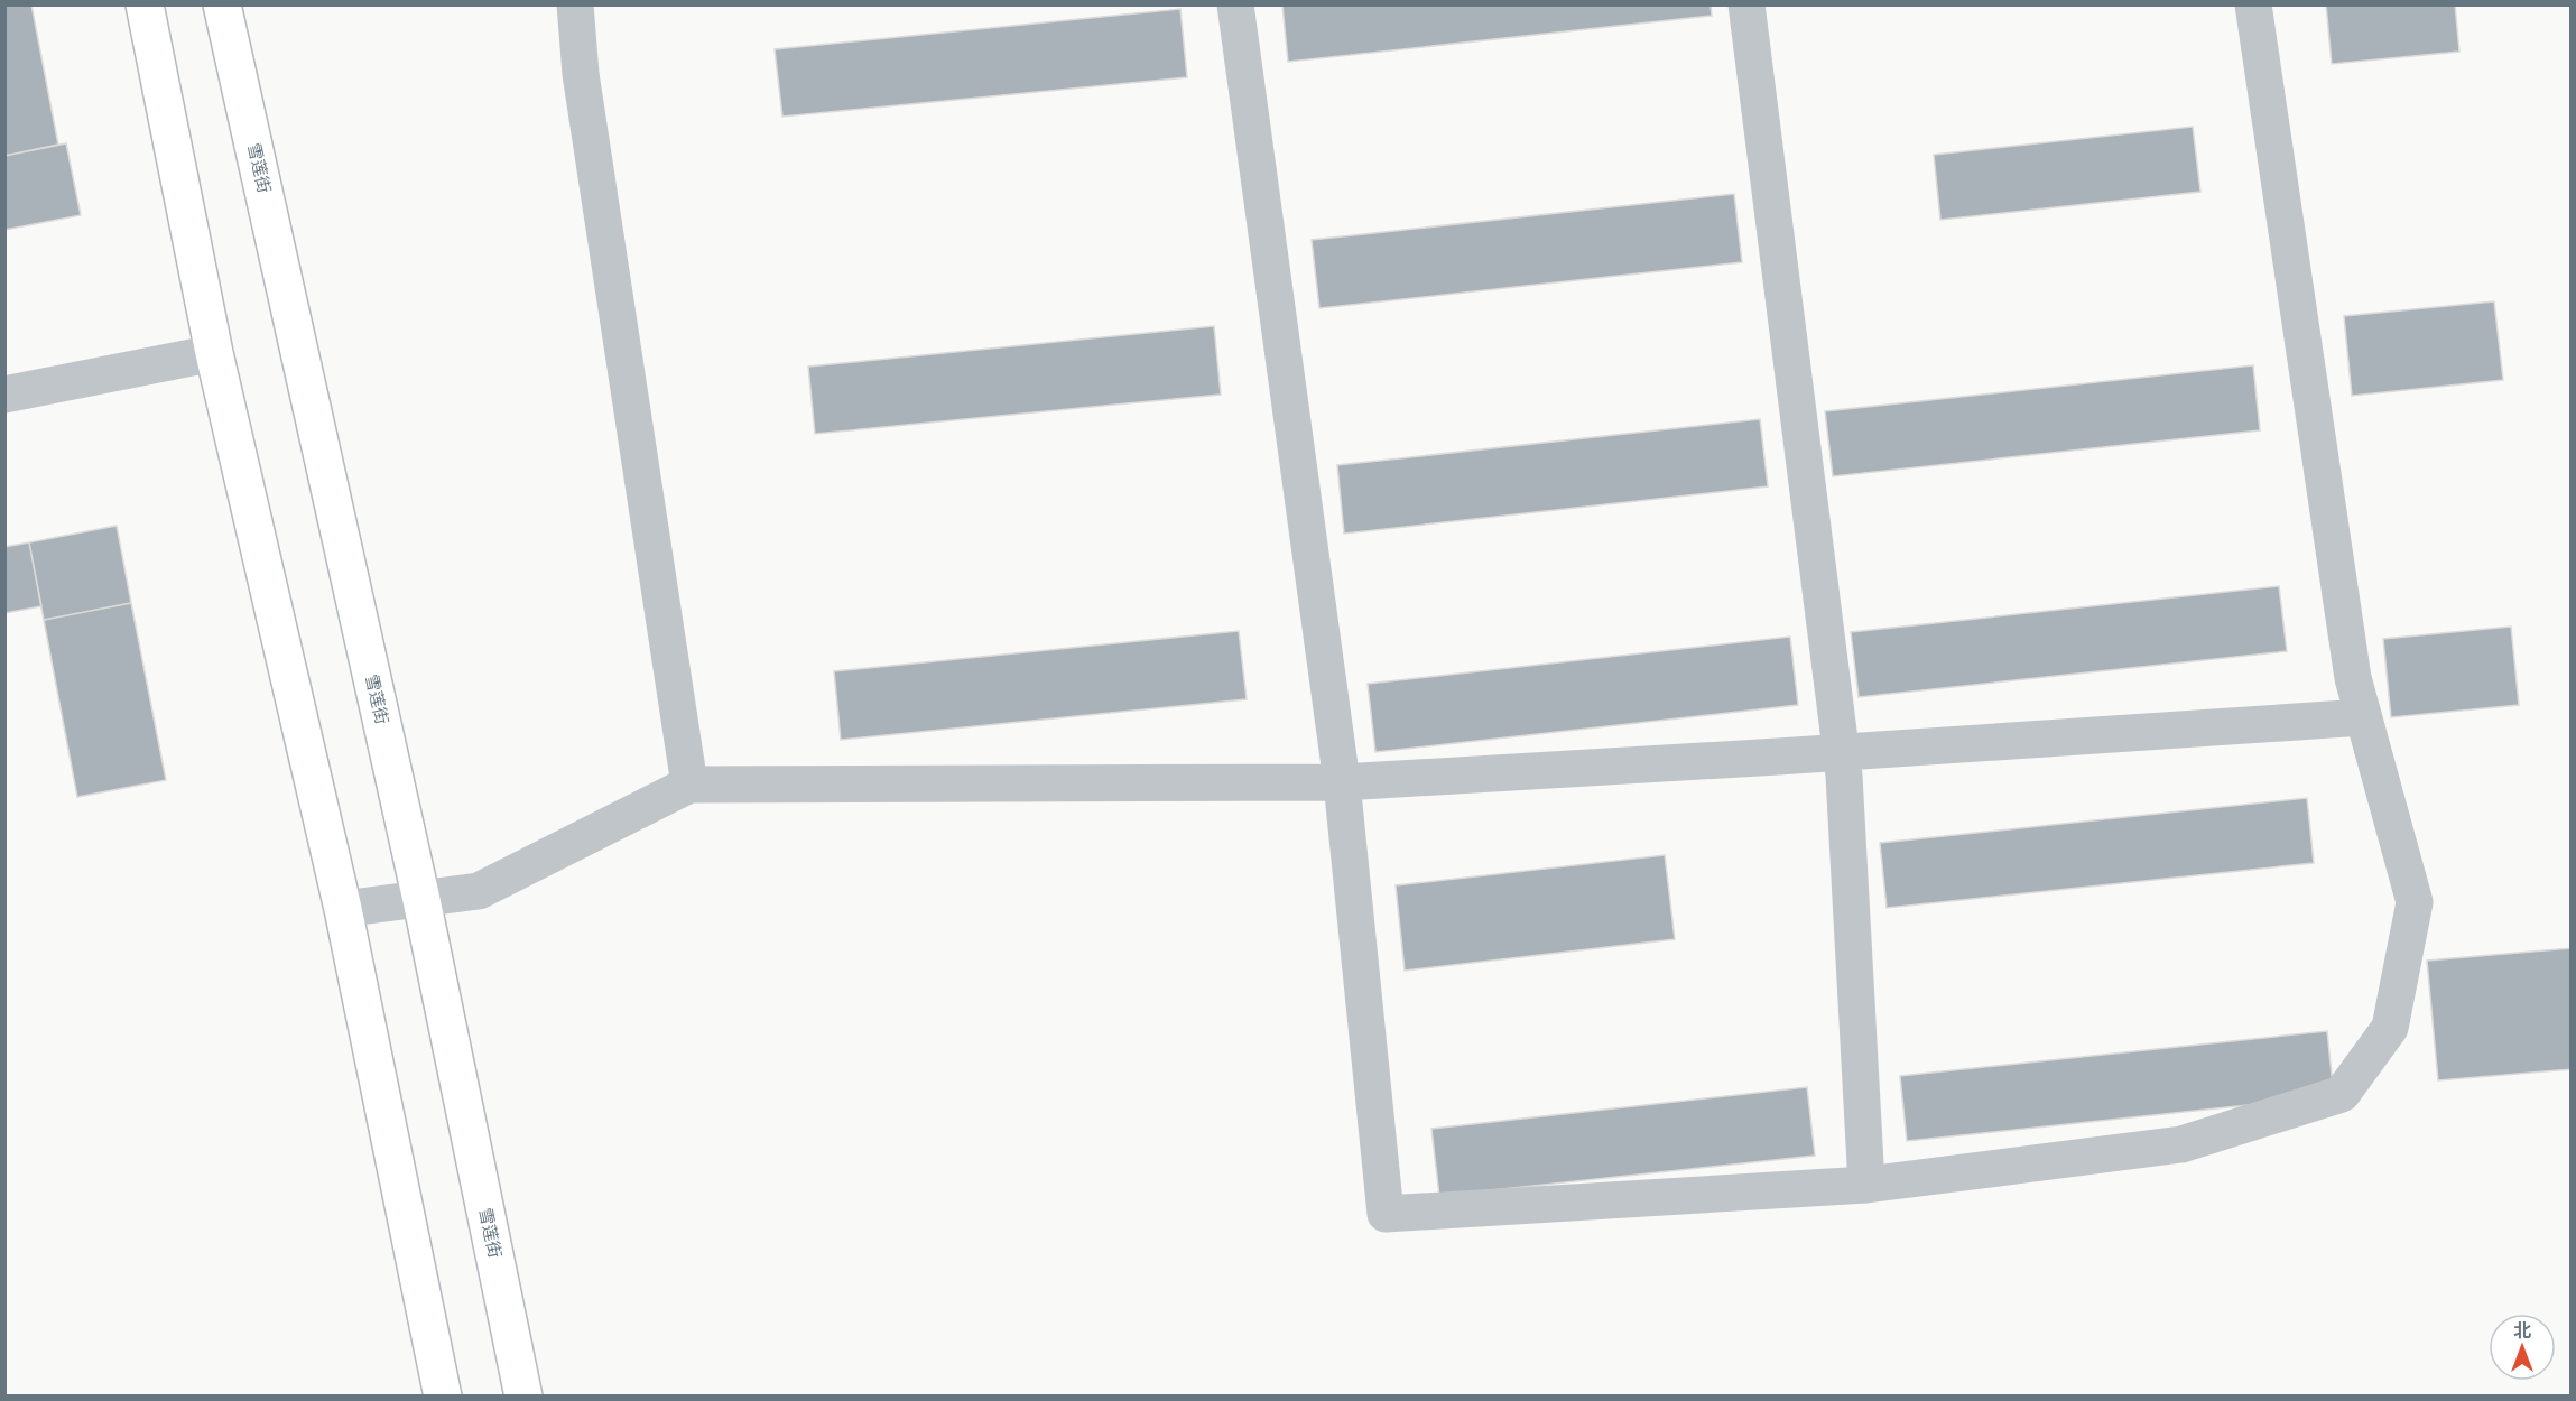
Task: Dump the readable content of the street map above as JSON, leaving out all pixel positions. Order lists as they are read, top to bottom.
{
  "streets": {
    "main road": ["雪莲街"]
  },
  "north": "top"
}
